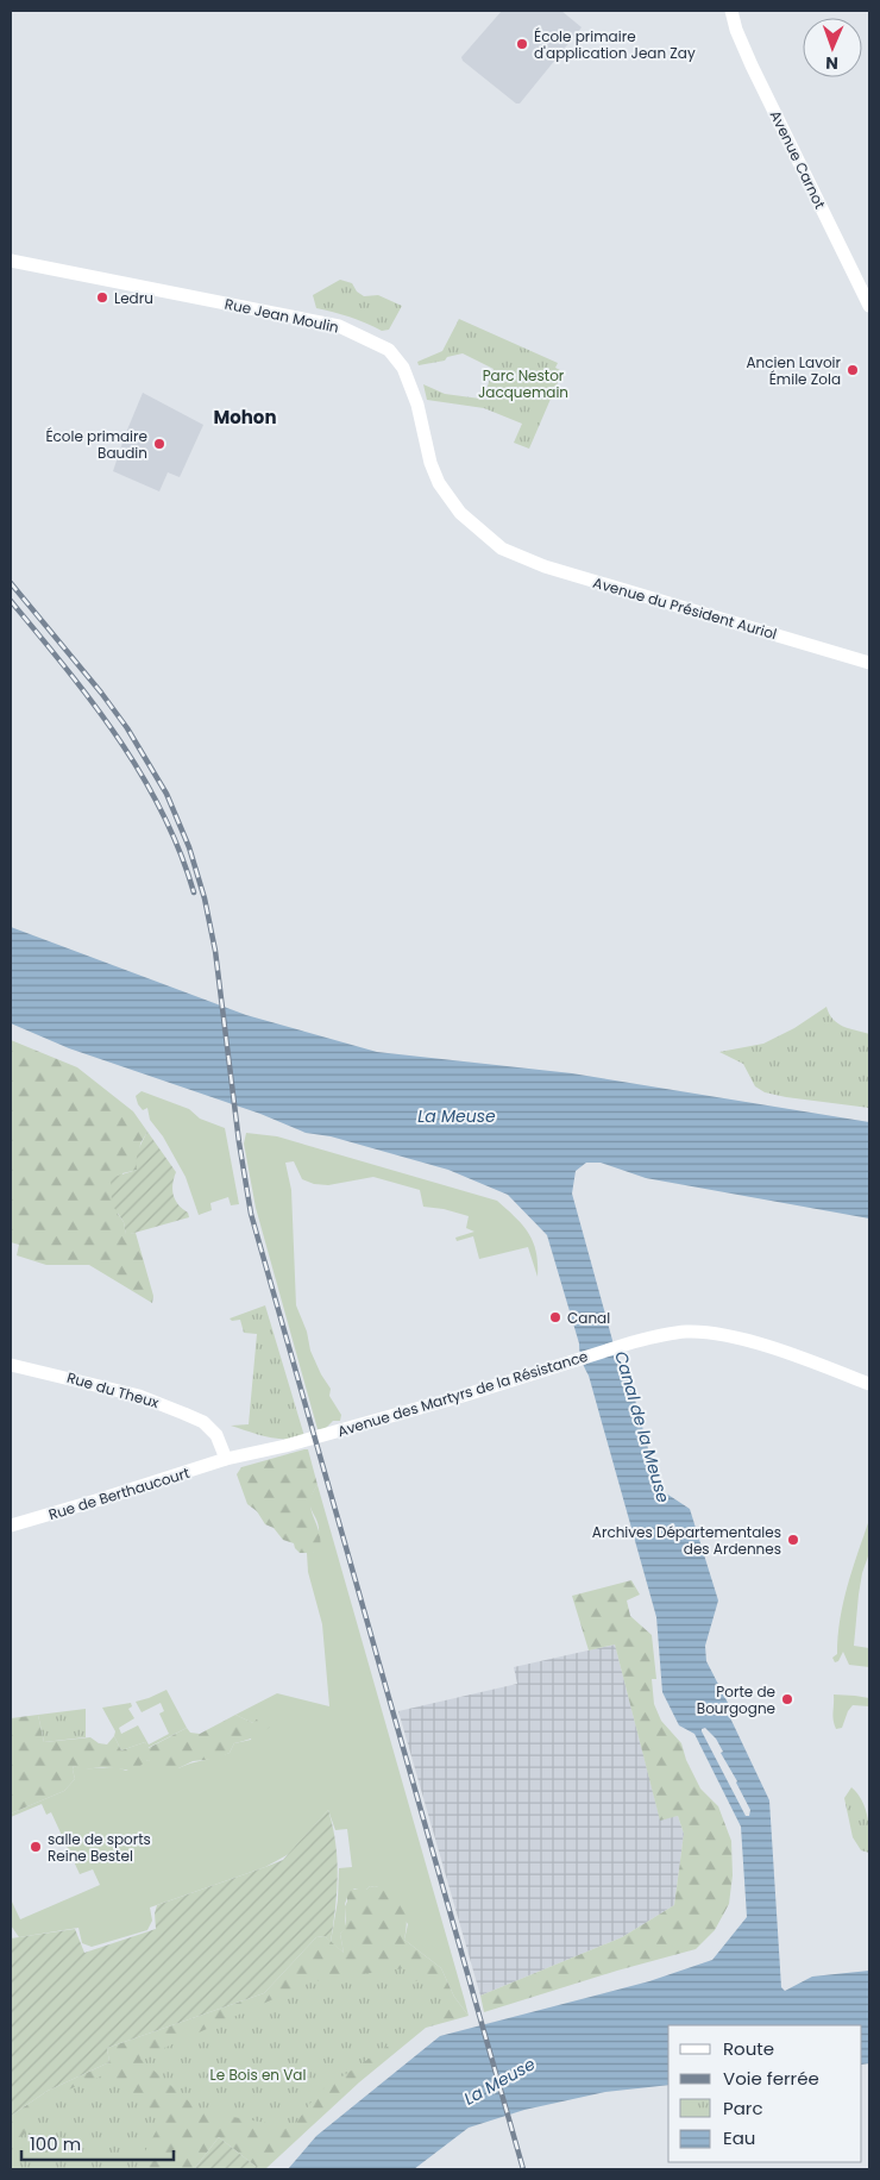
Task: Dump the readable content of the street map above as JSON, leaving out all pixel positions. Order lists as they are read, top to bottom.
{
  "streets": {
    "main road": [
      "Avenue Carnot",
      "Rue Jean Moulin",
      "Avenue du Président Auriol",
      "Rue du Theux",
      "Avenue des Martyrs de la Résistance",
      "Rue de Berthaucourt"
    ]
  },
  "crossings": [
    ["Rue Jean Moulin", "Avenue du Président Auriol"],
    ["Rue du Theux", "Avenue des Martyrs de la Résistance"],
    ["Rue du Theux", "Rue de Berthaucourt"],
    ["Avenue des Martyrs de la Résistance", "Rue de Berthaucourt"]
  ],
  "districts": ["Mohon"],
  "water": ["La Meuse", "Canal de la Meuse"],
  "parks": ["Parc Nestor Jacquemain", "Le Bois en Val"],
  "places": [
    "École primaire d'application Jean Zay",
    "Ledru",
    "Ancien Lavoir Émile Zola",
    "École primaire Baudin",
    "Canal",
    "Archives Départementales des Ardennes",
    "Porte de Bourgogne",
    "salle de sports Reine Bestel"
  ],
  "legend": [
    "Route",
    "Voie ferrée",
    "Parc",
    "Eau"
  ],
  "scale_bar": "100 m",
  "north": "bottom"
}
